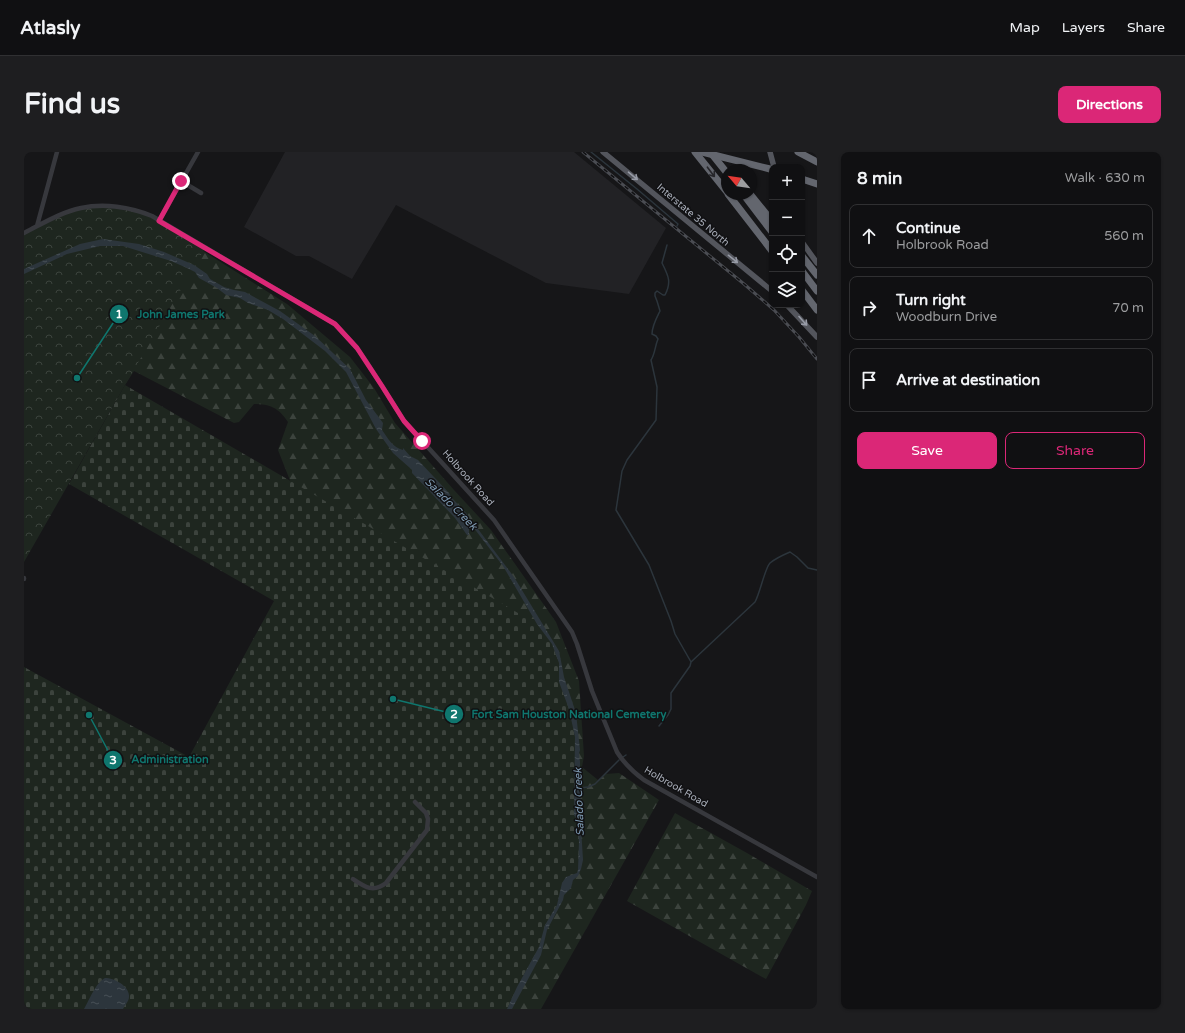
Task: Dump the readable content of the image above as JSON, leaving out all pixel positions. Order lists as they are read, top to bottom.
{
  "streets": {
    "main road": ["Interstate 35 North"],
    "street": ["Holbrook Road"]
  },
  "one_way": ["Interstate 35 North"],
  "water": ["Salado Creek"],
  "places": ["John James Park", "Fort Sam Houston National Cemetery", "Administration"],
  "north": "top left",
  "page": {
    "header": "Atlasly",
    "nav": ["Map", "Layers", "Share"],
    "buttons": [
      "Directions",
      ["Save", "Share"]
    ],
    "title": "Find us",
    "heading": ["8 min", "Walk · 630 m"],
    "map_buttons": ["+", "−"],
    "list": [
      ["Continue", "Holbrook Road", "560 m"],
      ["Turn right", "Woodburn Drive", "70 m"],
      "Arrive at destination"
    ]
  }
}
